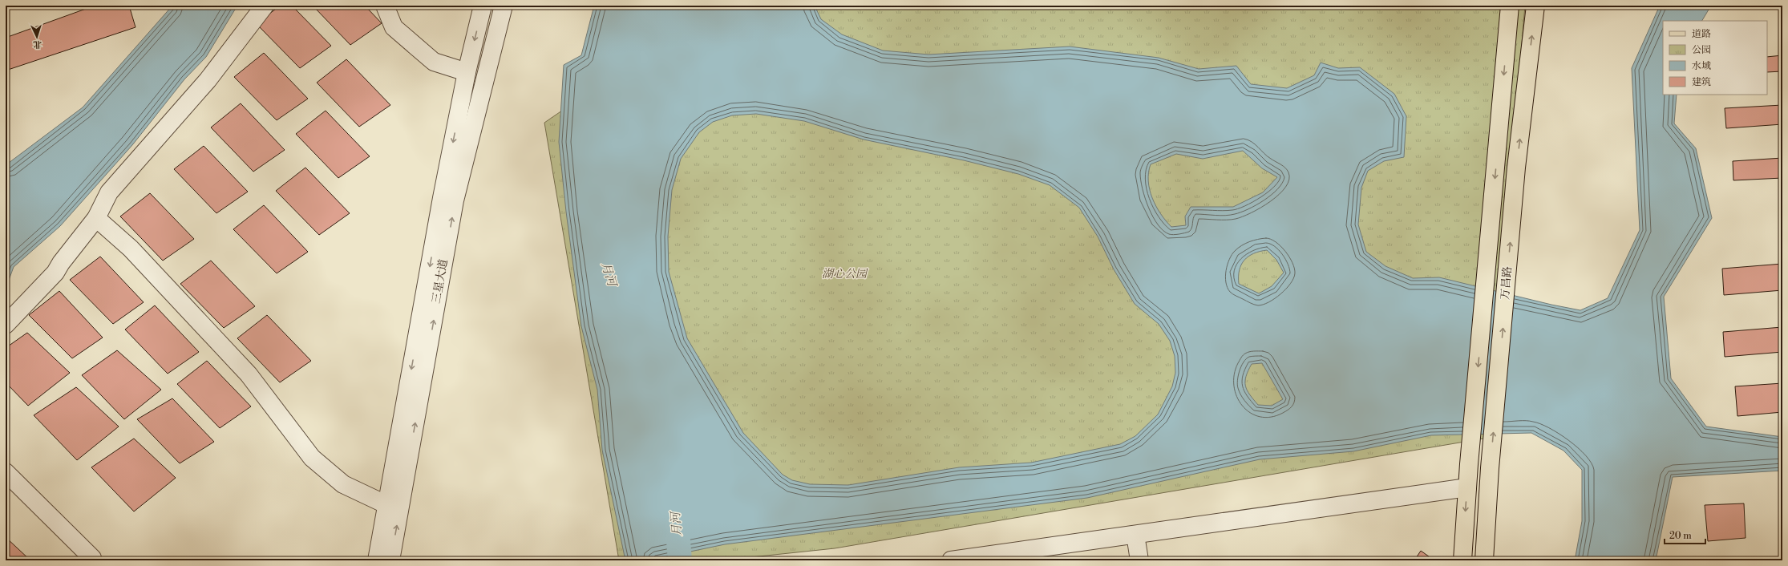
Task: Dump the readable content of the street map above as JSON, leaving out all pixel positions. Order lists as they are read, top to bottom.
{
  "streets": {
    "main road": ["万昌路"],
    "street": ["三星大道"]
  },
  "water": ["月河"],
  "parks": ["湖心公园"],
  "legend": [
    "道路",
    "公园",
    "水域",
    "建筑"
  ],
  "scale_bar": "20 m",
  "north": "bottom"
}
